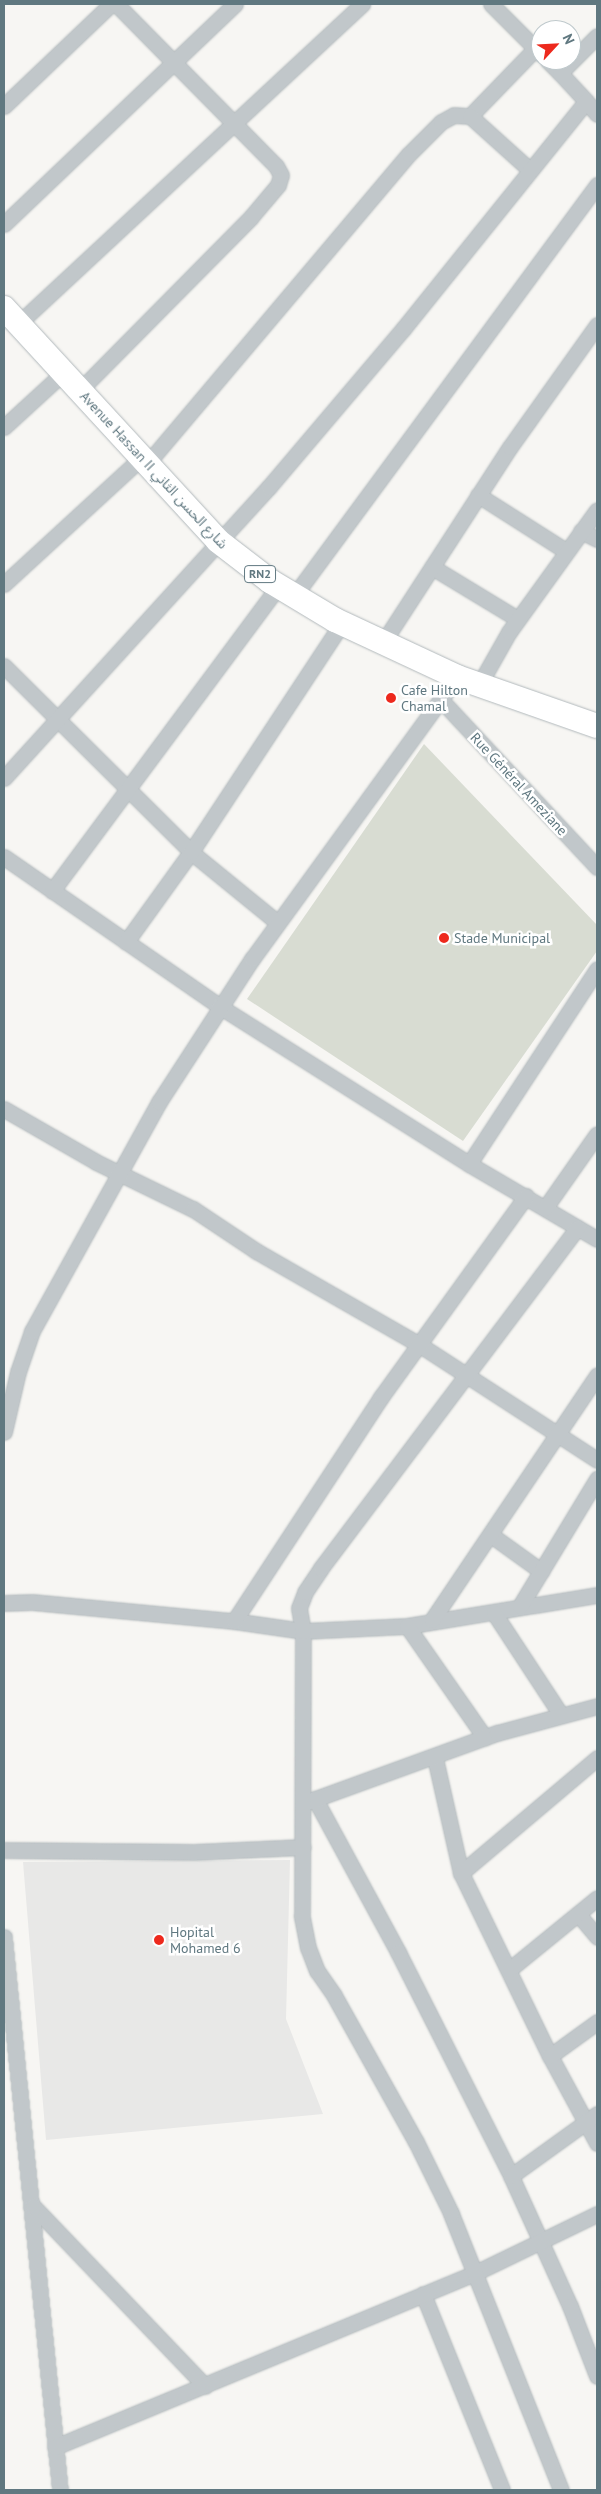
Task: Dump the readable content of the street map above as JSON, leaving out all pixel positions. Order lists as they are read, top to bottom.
{
  "streets": {
    "main road": ["Avenue Hassan II شارع الحسن الثاني", "RN2"],
    "street": ["Rue Général Ameziane"]
  },
  "places": ["Cafe Hilton Chamal", "Stade Municipal", "Hopital Mohamed 6"],
  "north": "top right"
}
